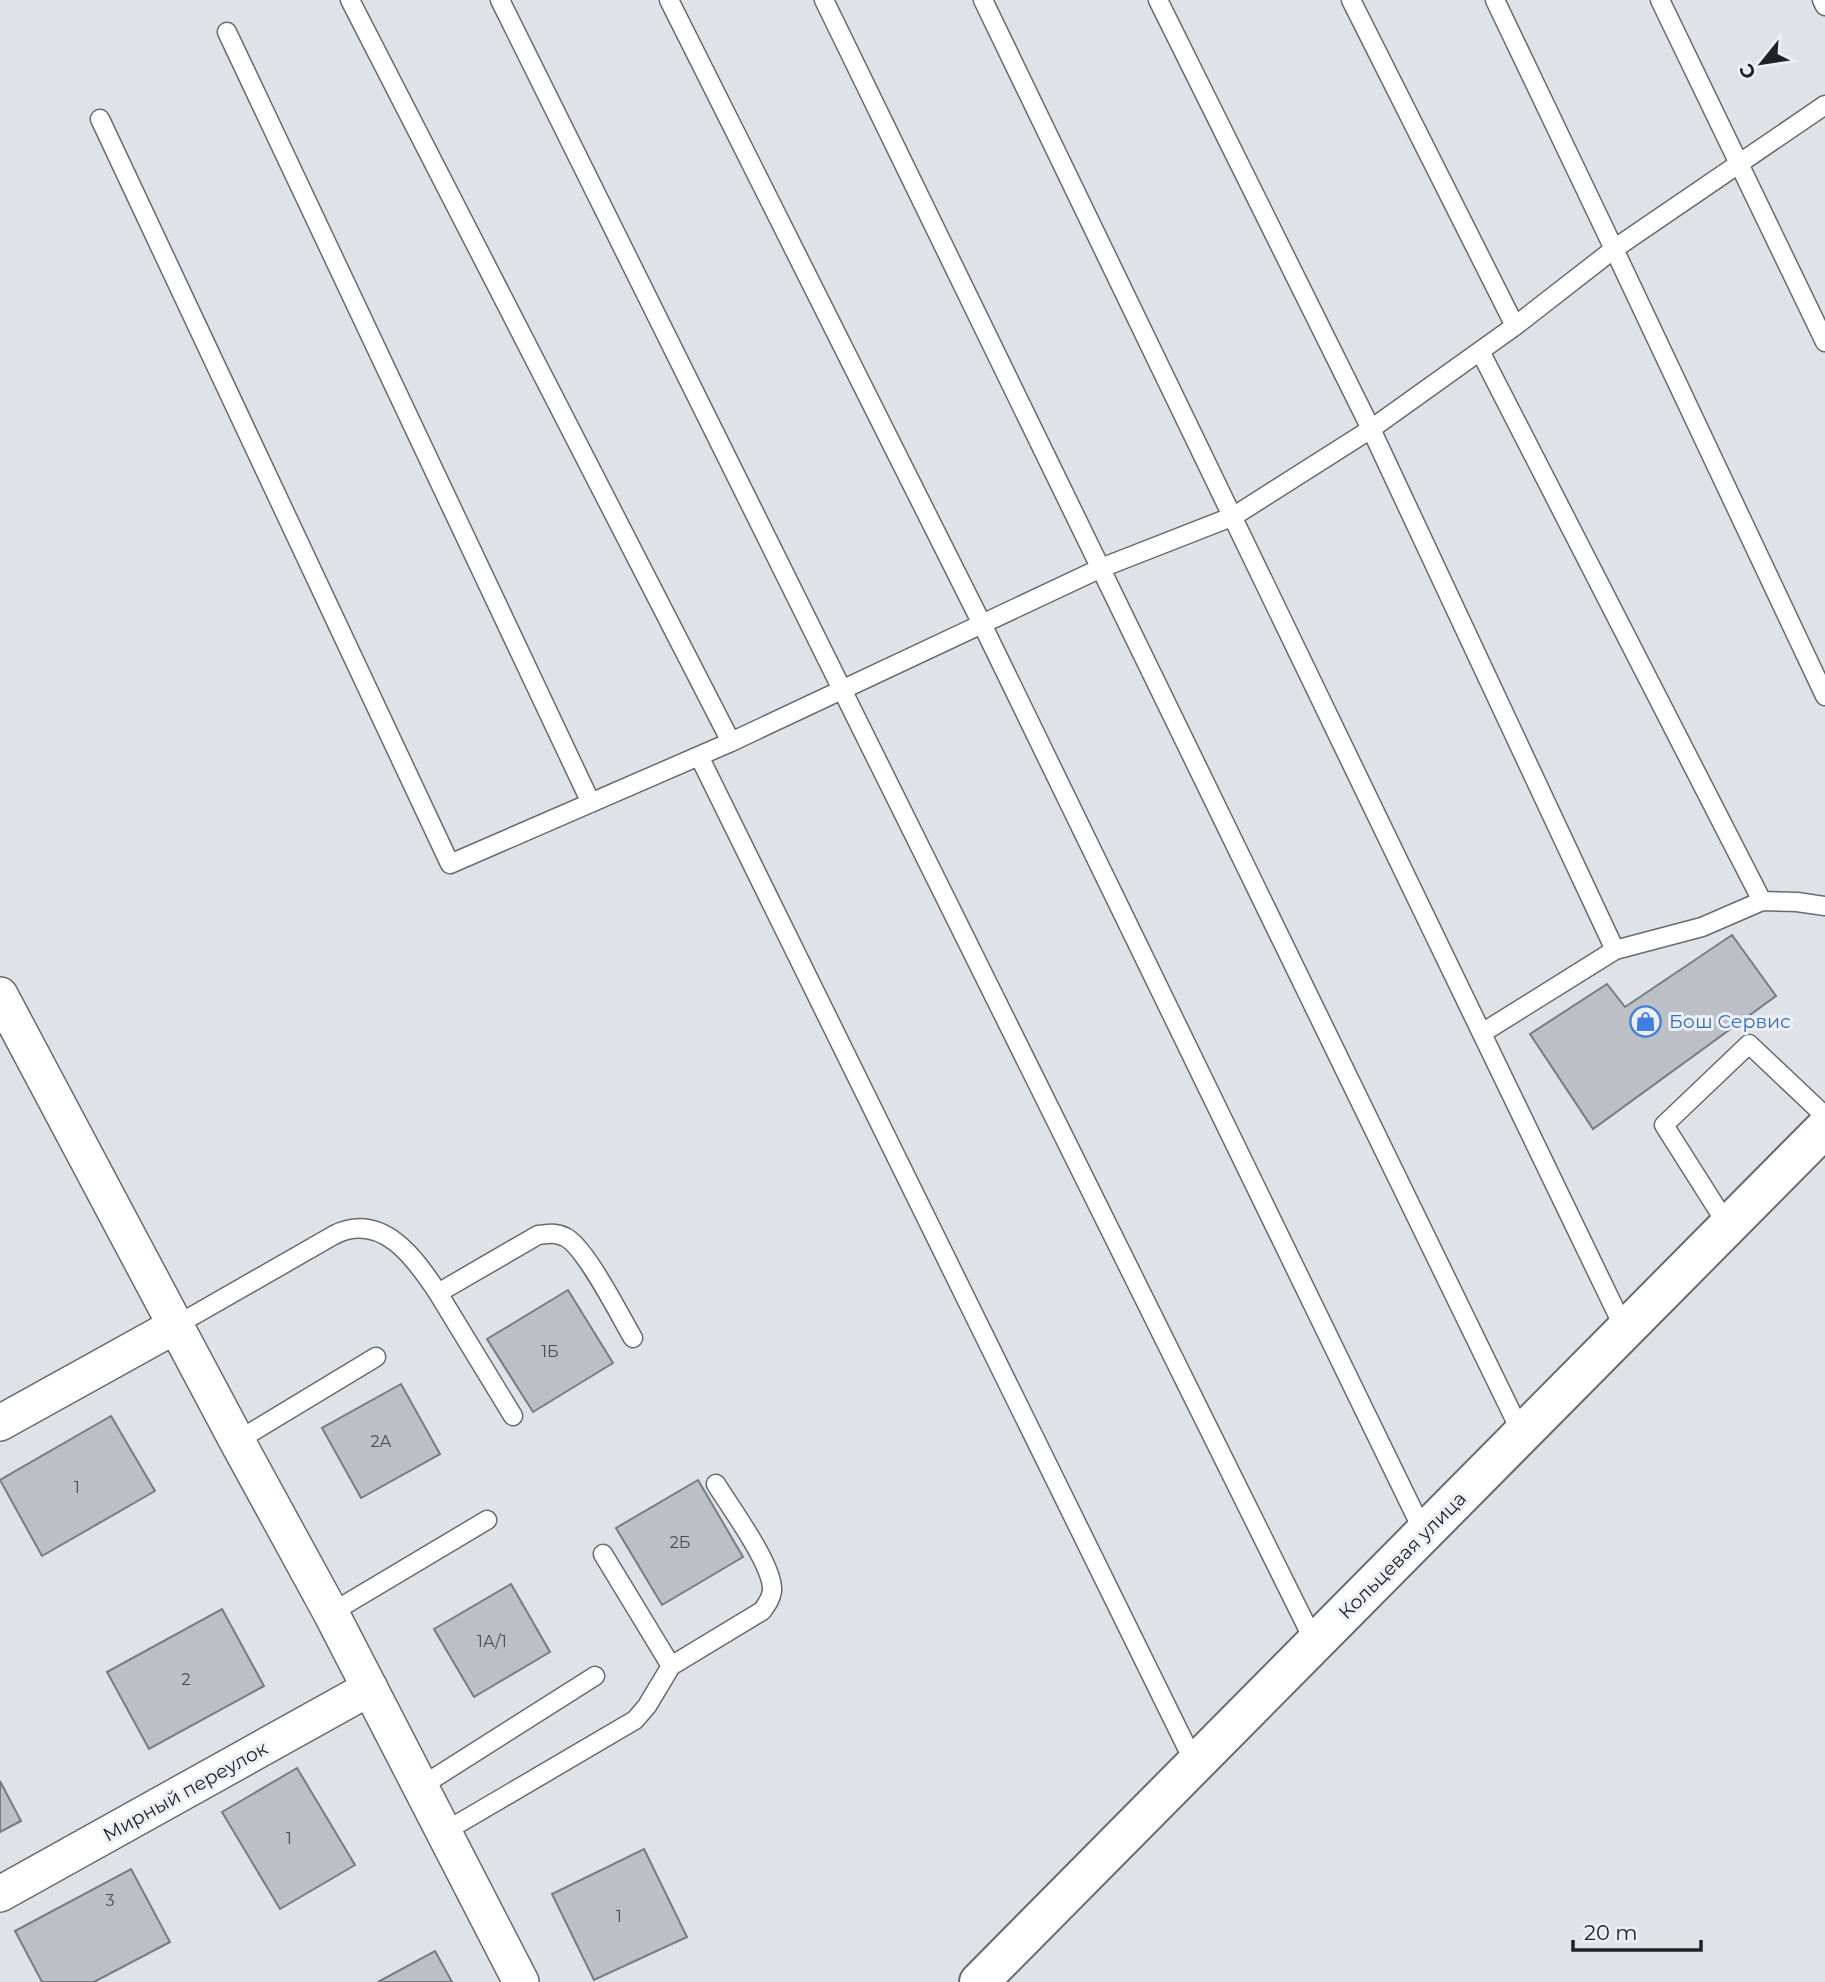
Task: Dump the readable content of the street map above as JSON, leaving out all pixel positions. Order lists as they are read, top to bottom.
{
  "streets": {
    "main road": ["Кольцевая улица"],
    "street": ["Мирный переулок"]
  },
  "places": {
    "shop": ["Бош Сервис"]
  },
  "house_numbers": [
    "1Б",
    "2А",
    "1",
    "2Б",
    "1А/1",
    "2",
    "1",
    "3",
    "1"
  ],
  "scale_bar": "20 m",
  "north": "bottom left"
}
